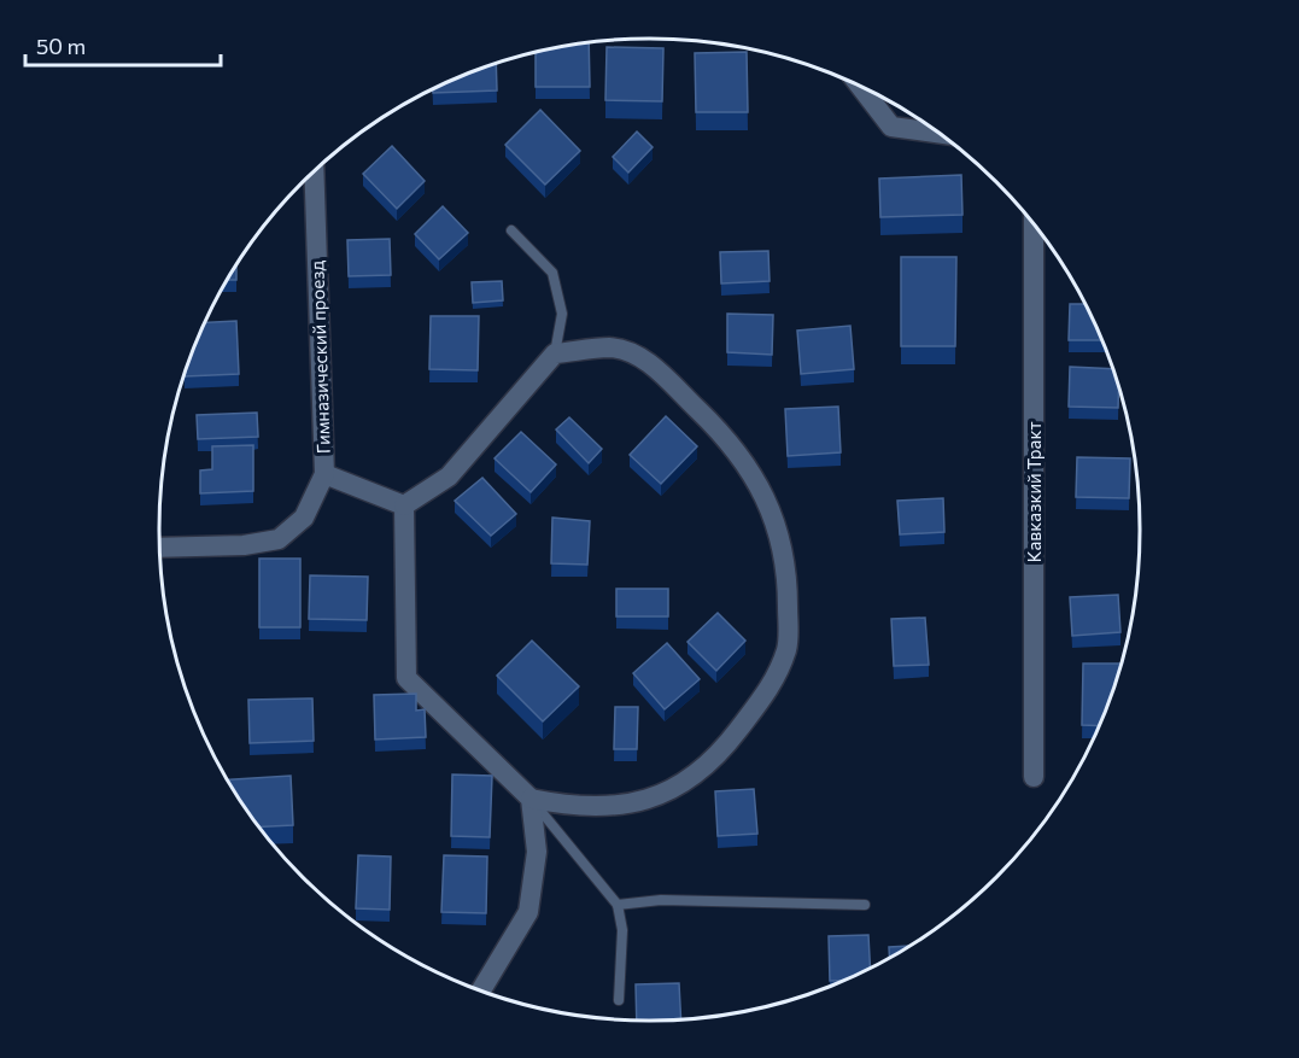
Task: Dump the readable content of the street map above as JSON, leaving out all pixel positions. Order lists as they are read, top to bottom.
{
  "streets": {
    "street": ["Гимназический проезд", "Кавказкий Тракт"]
  },
  "scale_bar": "50 m"
}
